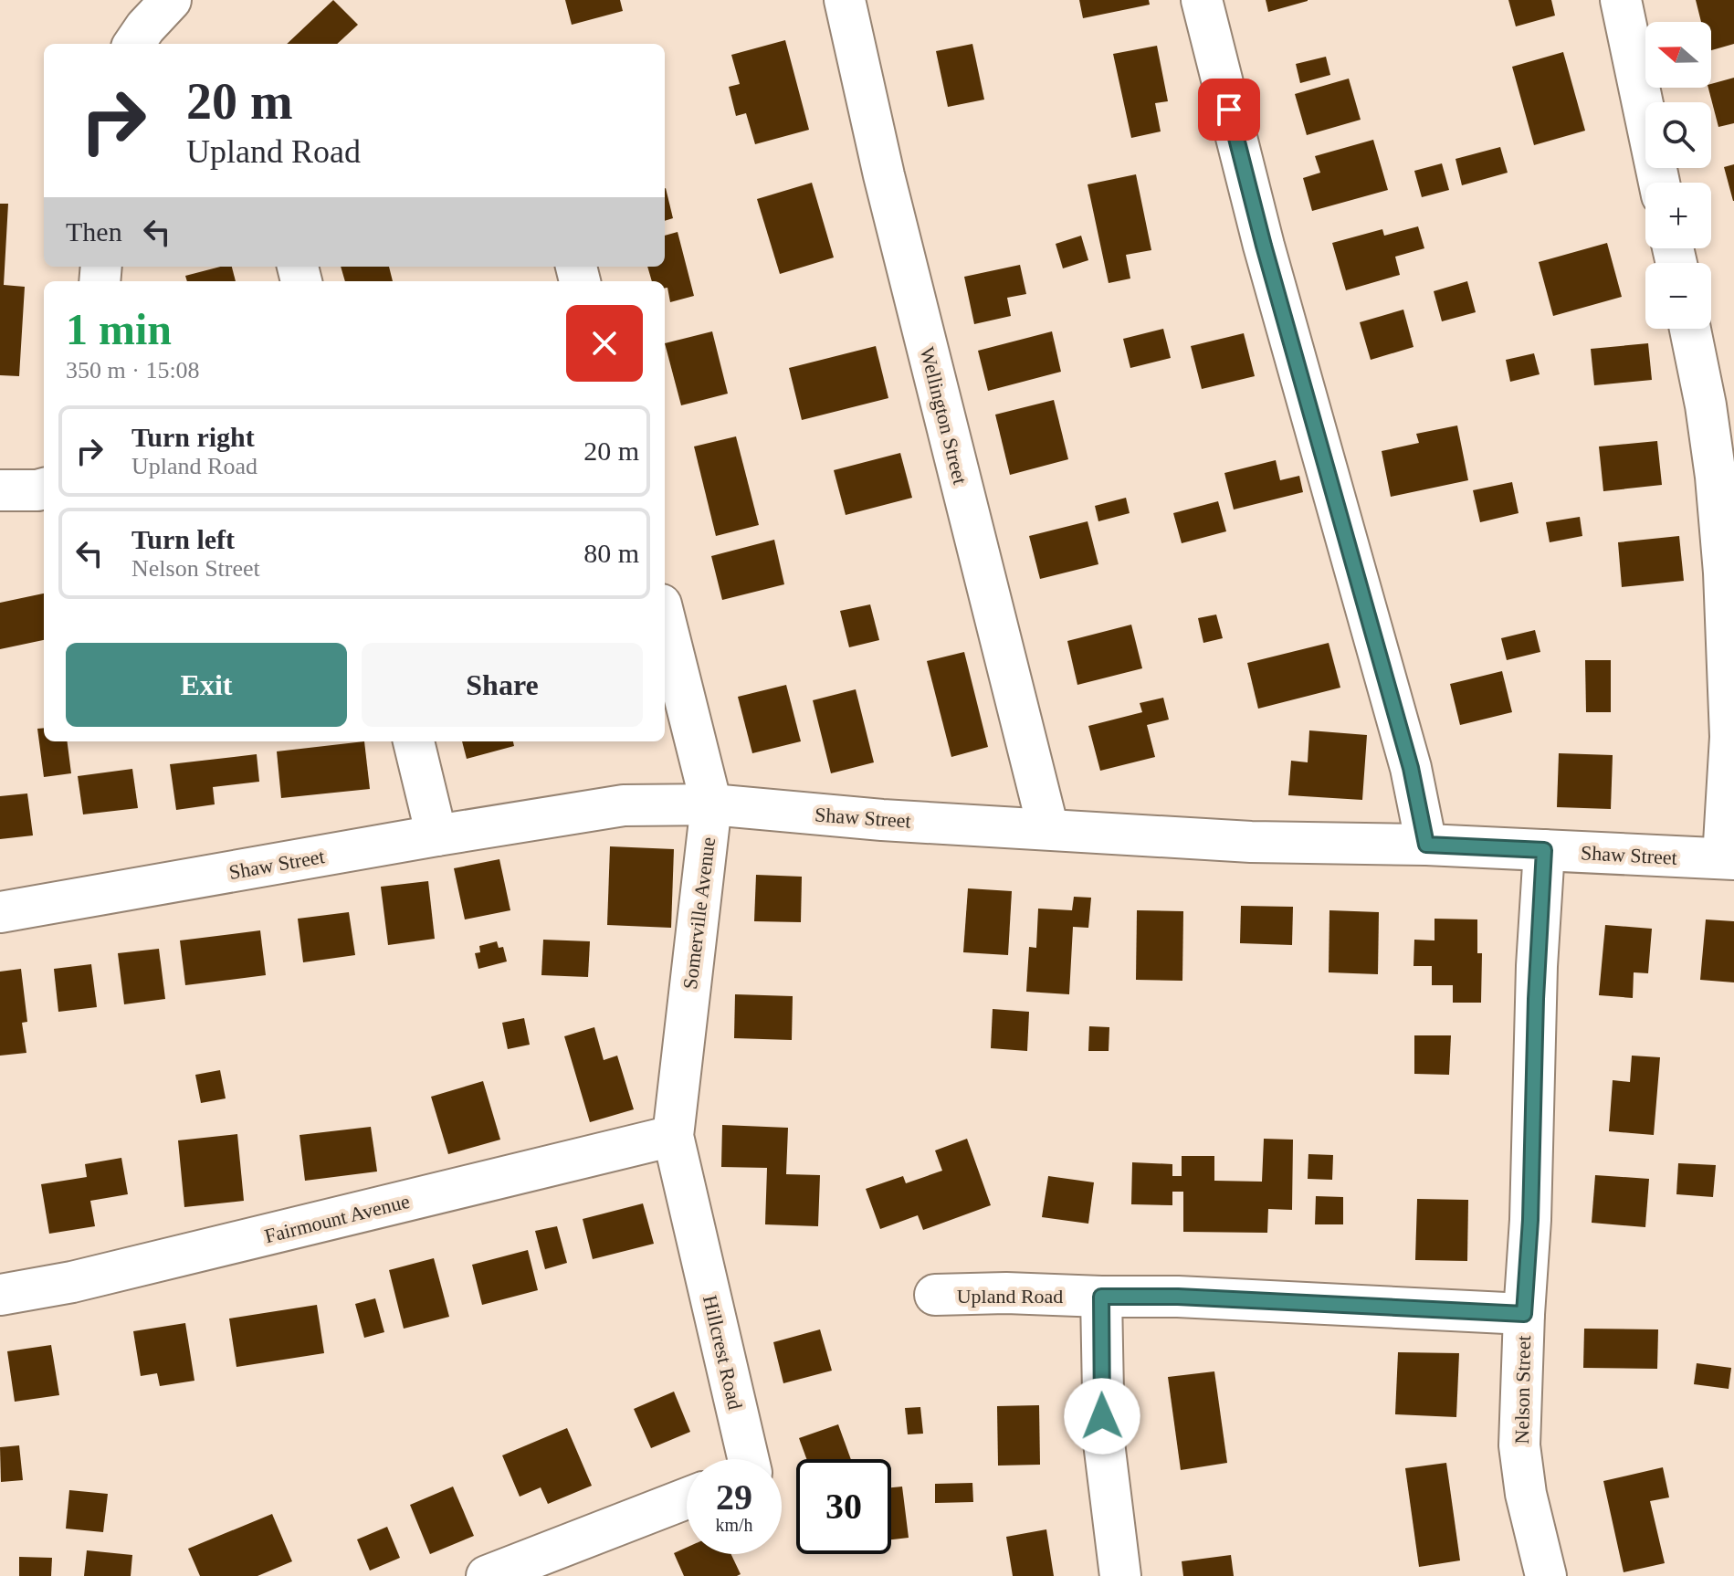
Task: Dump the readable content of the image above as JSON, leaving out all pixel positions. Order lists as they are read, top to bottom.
{
  "streets": {
    "street": [
      "Wellington Street",
      "Shaw Street",
      "Somerville Avenue",
      "Fairmount Avenue",
      "Upland Road",
      "Hillcrest Road",
      "Nelson Street"
    ]
  },
  "crossings": [
    ["Wellington Street", "Shaw Street"],
    ["Shaw Street", "Somerville Avenue"],
    ["Shaw Street", "Nelson Street"],
    ["Somerville Avenue", "Fairmount Avenue"],
    ["Somerville Avenue", "Hillcrest Road"],
    ["Upland Road", "Nelson Street"]
  ],
  "north": "left",
  "page": {
    "map_buttons": ["+", "−"],
    "turn": ["20 m", "Upland Road"],
    "then": "Then",
    "heading": ["1 min", "350 m · 15:08"],
    "list": [
      {
        "name": "Turn right",
        "note": "Upland Road",
        "value": "20 m"
      },
      {
        "name": "Turn left",
        "note": "Nelson Street",
        "value": "80 m"
      }
    ],
    "buttons": ["Exit", "Share"],
    "speed": "29 km/h",
    "limit": "30"
  }
}
